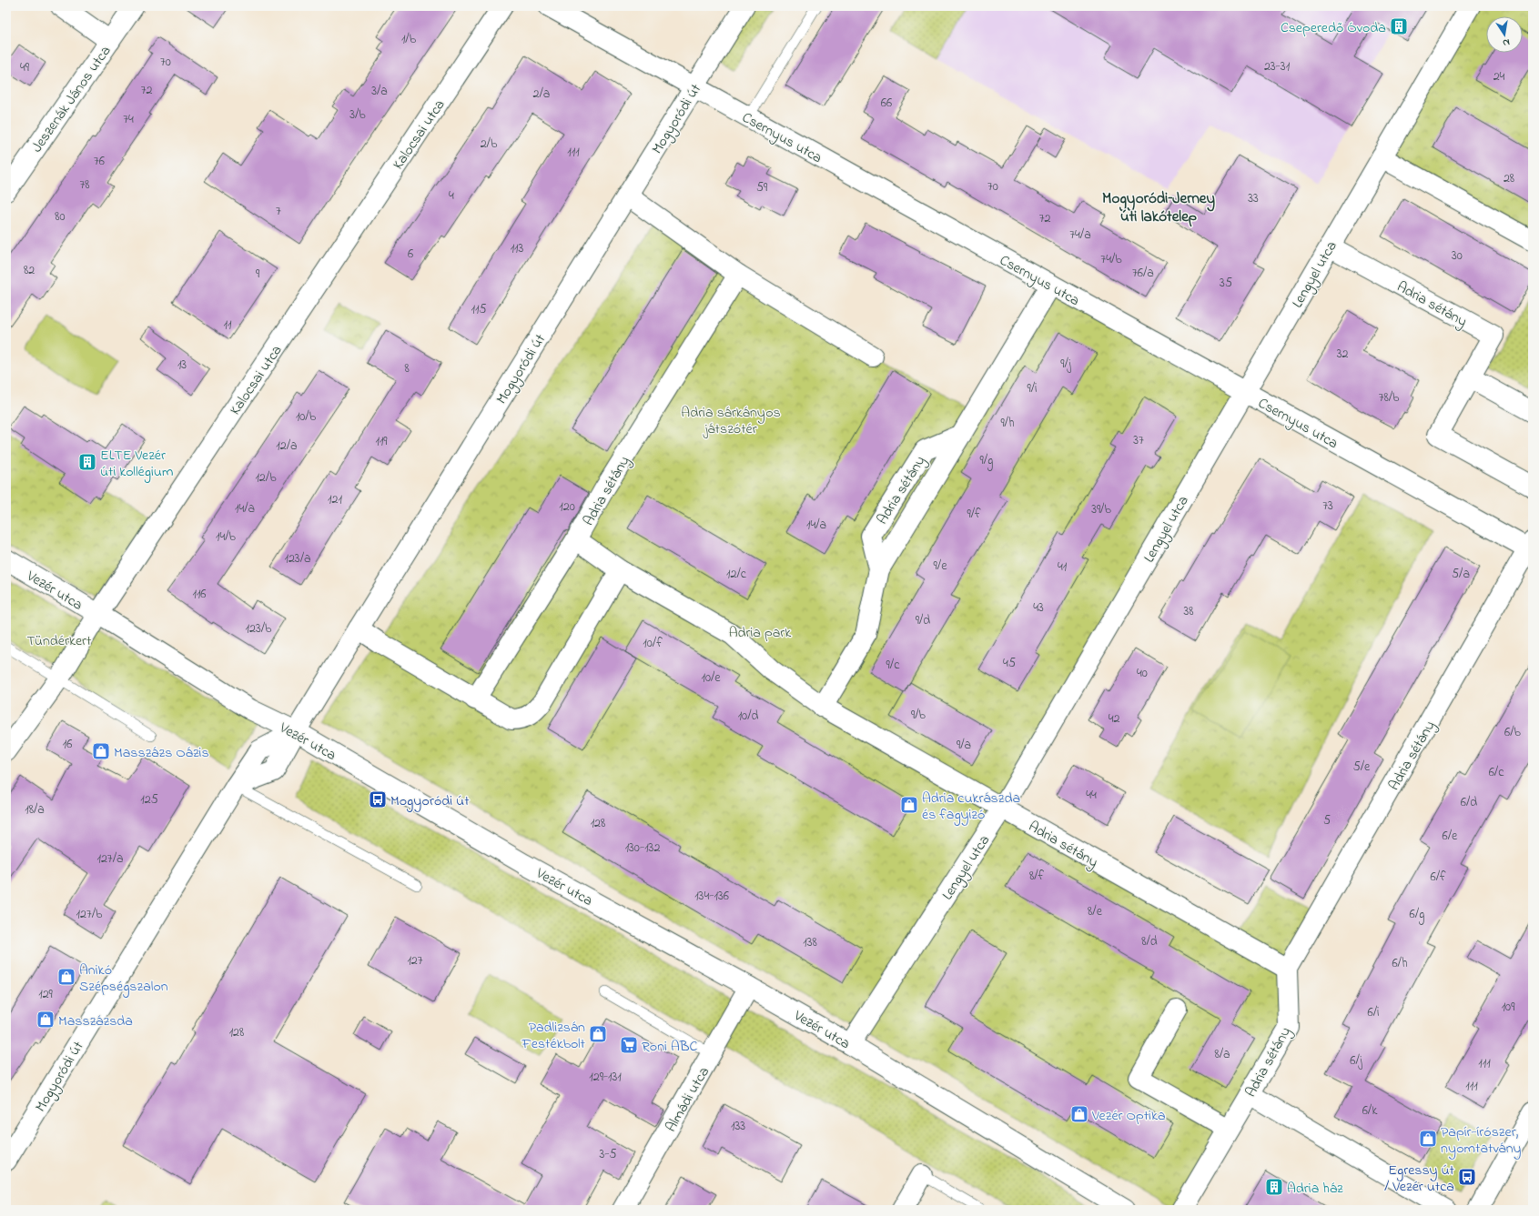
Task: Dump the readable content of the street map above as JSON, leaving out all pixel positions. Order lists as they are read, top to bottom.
{
  "streets": {
    "street": [
      "Jeszenák János utca",
      "Mogyoródi út",
      "Kalocsai utca",
      "Csernyus utca",
      "Lengyel utca",
      "Adria sétány",
      "Vezér utca",
      "Almádi utca"
    ]
  },
  "crossings": [
    ["Mogyoródi út", "Csernyus utca"],
    ["Mogyoródi út", "Vezér utca"],
    ["Kalocsai utca", "Vezér utca"],
    ["Csernyus utca", "Lengyel utca"],
    ["Csernyus utca", "Adria sétány"],
    ["Lengyel utca", "Adria sétány"],
    ["Lengyel utca", "Vezér utca"],
    ["Vezér utca", "Almádi utca"]
  ],
  "districts": ["Mogyoródi–Jerney úti lakótelep"],
  "parks": ["Adria sárkányos játszótér", "Adria park", "Tündérkert"],
  "places": {
    "building": ["Cseperedő Óvoda", "ELTE Vezér úti kollégium", "Adria ház"],
    "shop": [
      "Masszázs Oázis",
      "Adria cukrászda és fagyizó",
      "Anikó Szépségszalon",
      "Masszázsda",
      "Padlizsán Festékbolt",
      "Vezér Optika",
      "Papír-írószer, nyomtatvány"
    ],
    "bus stop": ["Mogyoródi út", "Egressy út / Vezér utca"],
    "supermarket": ["Roni ABC"]
  },
  "house_numbers": [
    "1/b",
    "70",
    "23-31",
    "49",
    "24",
    "72",
    "3/a",
    "2/a",
    "66",
    "3/b",
    "74",
    "2/b",
    "111",
    "76",
    "28",
    "78",
    "70",
    "59",
    "4",
    "33",
    "7",
    "80",
    "72",
    "74/a",
    "113",
    "6",
    "30",
    "74/b",
    "82",
    "76/a",
    "9",
    "35",
    "115",
    "11",
    "32",
    "9/j",
    "13",
    "8",
    "9/i",
    "78/b",
    "10/b",
    "9/h",
    "37",
    "119",
    "12/a",
    "9/g",
    "12/b",
    "121",
    "73",
    "120",
    "14/a",
    "39/b",
    "9/f",
    "14/a",
    "14/b",
    "123/a",
    "9/e",
    "41",
    "12/c",
    "5/a",
    "116",
    "43",
    "38",
    "9/d",
    "123/b",
    "10/f",
    "45",
    "9/c",
    "40",
    "10/e",
    "9/b",
    "10/d",
    "42",
    "6/b",
    "16",
    "9/a",
    "5/e",
    "6/c",
    "44",
    "125",
    "6/d",
    "18/a",
    "5",
    "128",
    "6/e",
    "130-132",
    "127/a",
    "8/f",
    "6/f",
    "134-136",
    "8/e",
    "127/b",
    "6/g",
    "8/d",
    "138",
    "127",
    "6/h",
    "129",
    "109",
    "6/i",
    "128",
    "8/a",
    "6/j",
    "111",
    "129-131",
    "111",
    "6/k",
    "133",
    "3-5"
  ],
  "north": "bottom"
}
